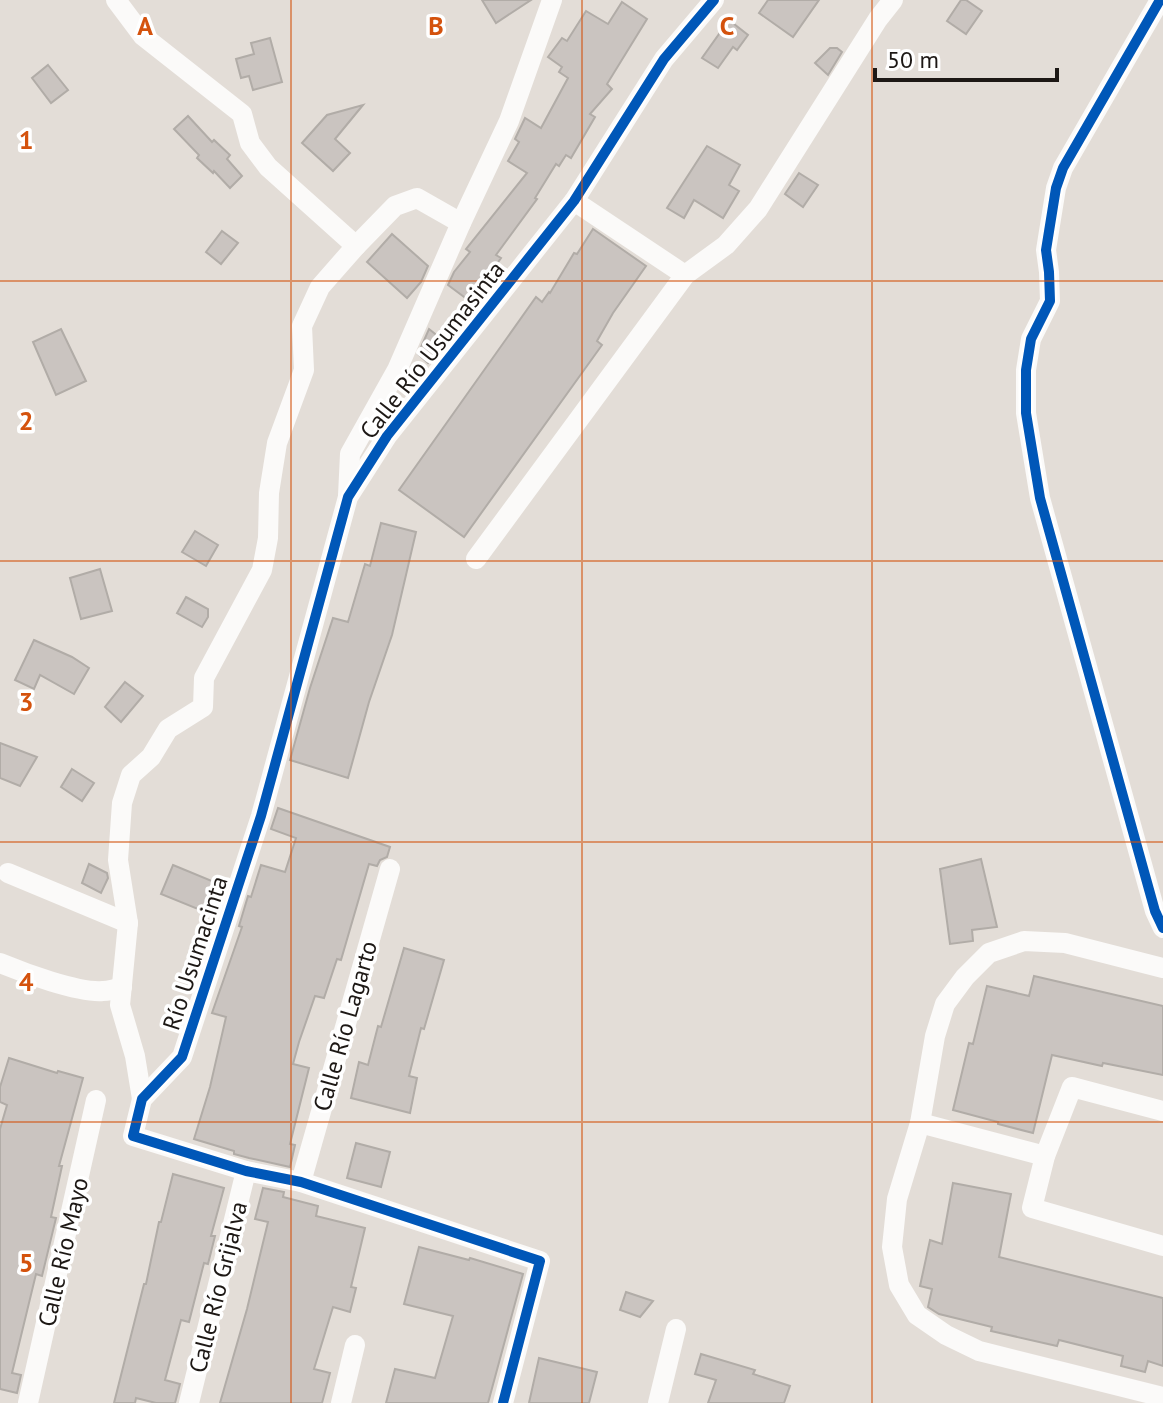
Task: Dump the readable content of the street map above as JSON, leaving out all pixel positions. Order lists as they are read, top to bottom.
{
  "streets": {
    "street": [
      "Calle Río Usumasinta",
      "Río Usumacinta",
      "Calle Río Lagarto",
      "Calle Río Mayo",
      "Calle Río Grijalva"
    ]
  },
  "crossings": [
    ["Calle Río Usumasinta", "Río Usumacinta"],
    ["Río Usumacinta", "Calle Río Grijalva"]
  ],
  "scale_bar": "50 m",
  "grid": {
    "columns": ["A", "B", "C"],
    "rows": [
      "1",
      "2",
      "3",
      "4",
      "5"
    ]
  }
}
